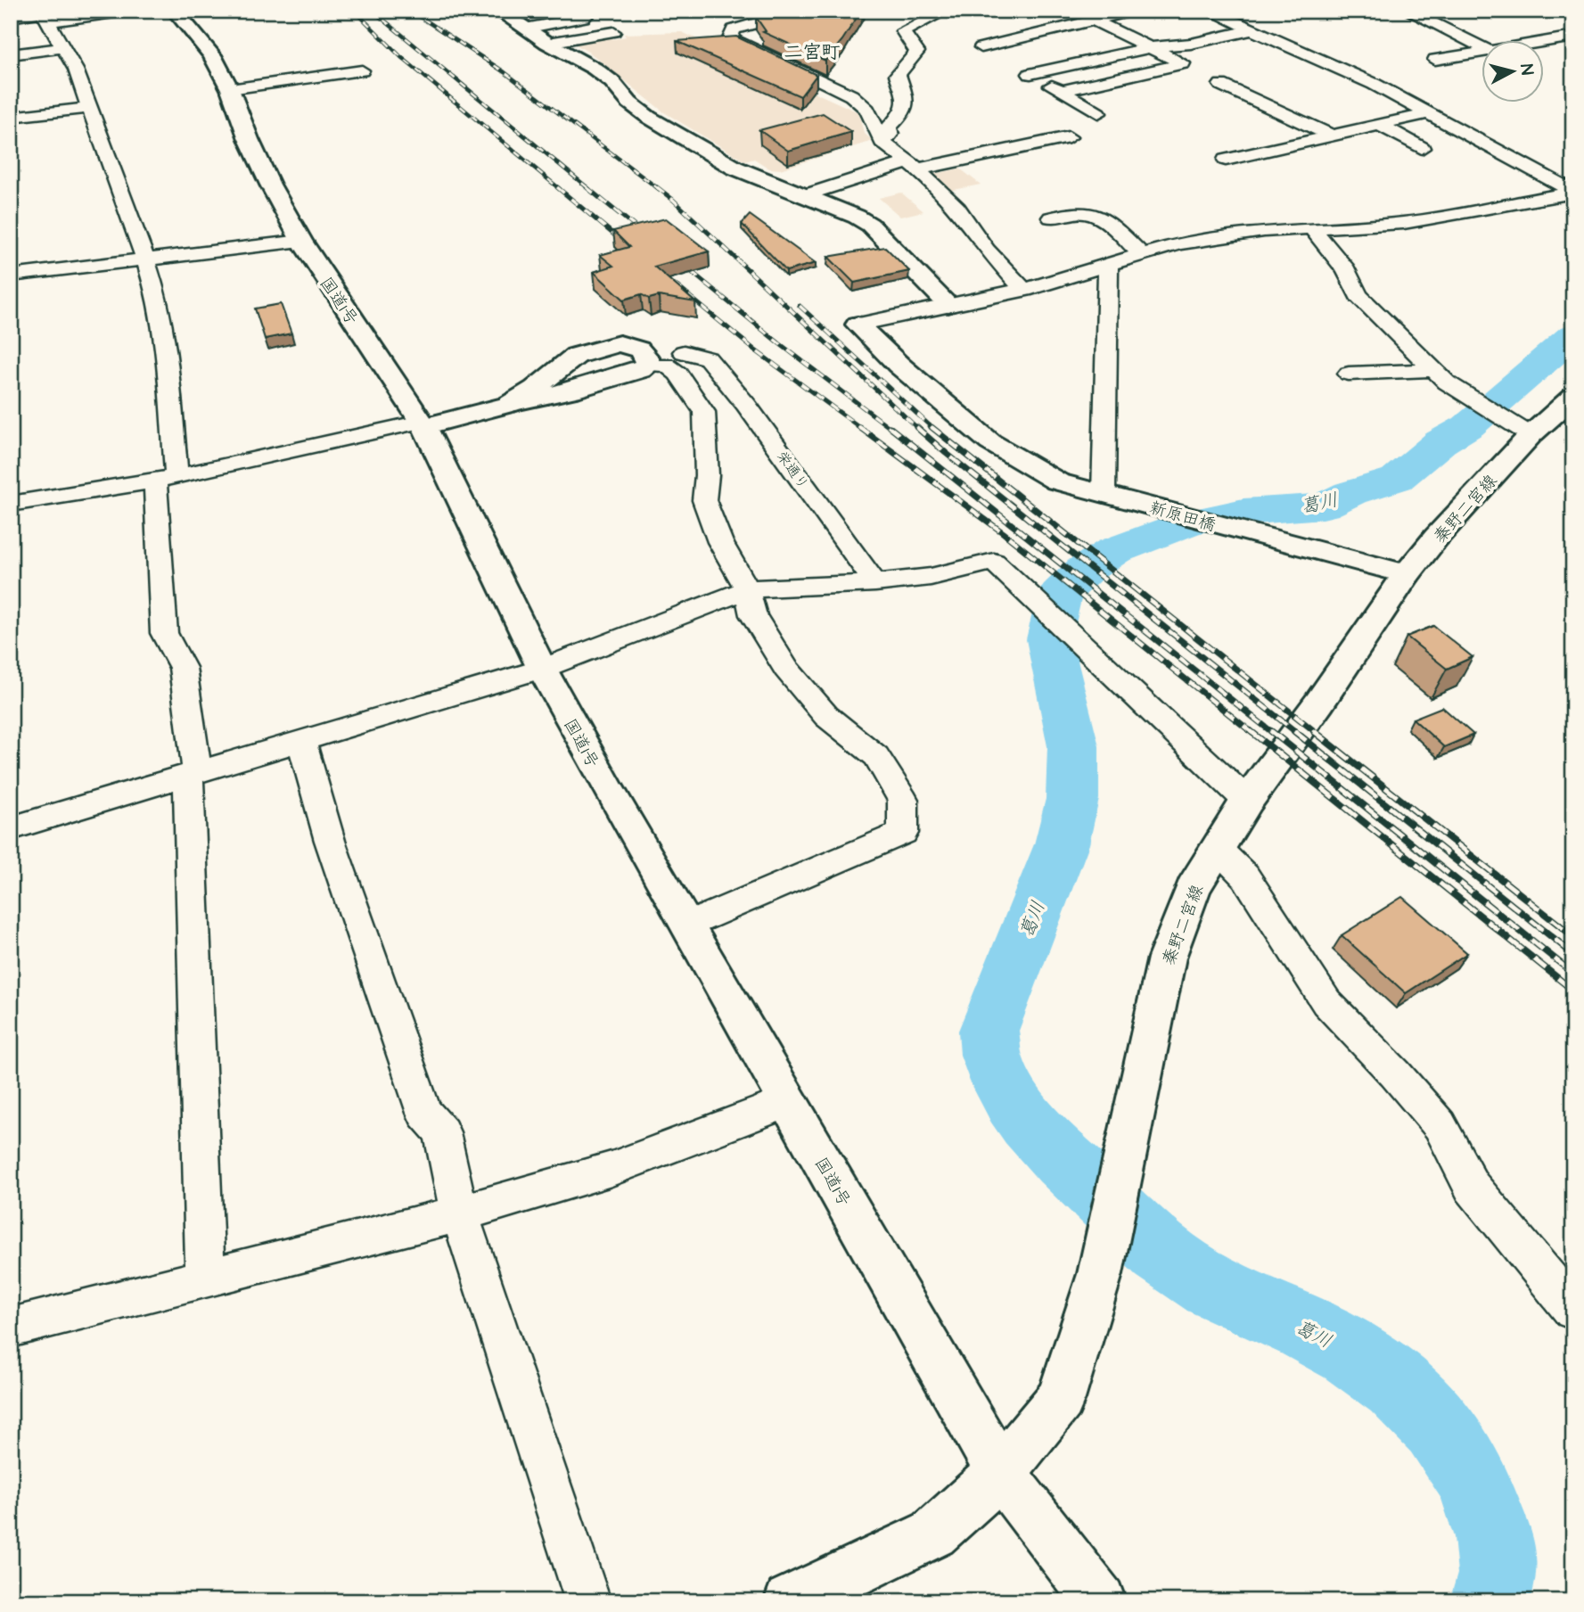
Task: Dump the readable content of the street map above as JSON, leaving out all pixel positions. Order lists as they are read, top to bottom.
{
  "streets": {
    "main road": ["国道1号", "秦野二宮線", "新原田橋"],
    "street": ["栄通り"]
  },
  "crossings": [
    ["国道1号", "秦野二宮線"],
    ["秦野二宮線", "新原田橋"]
  ],
  "districts": ["二宮町"],
  "water": ["葛川"],
  "north": "right"
}
